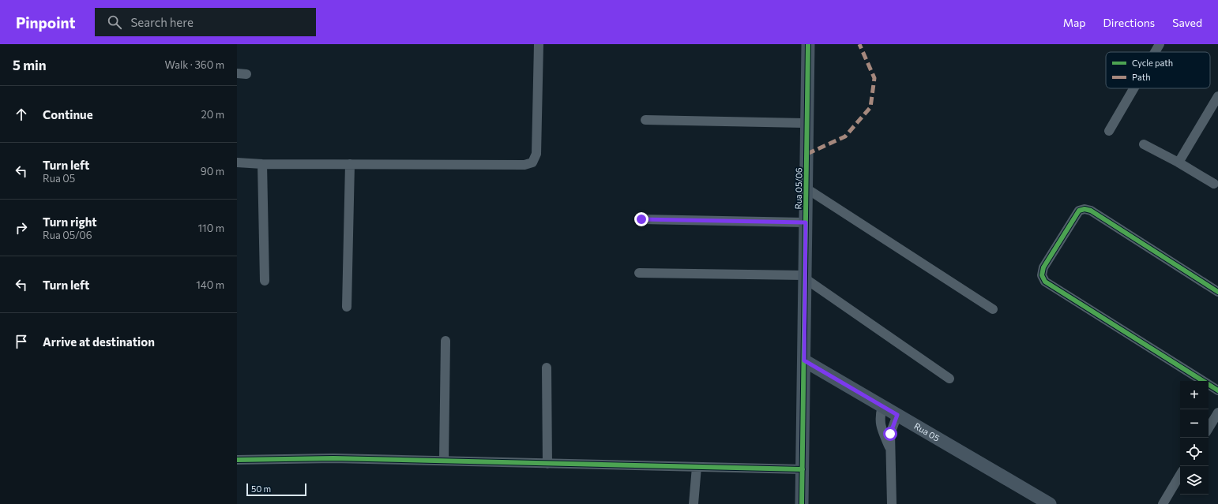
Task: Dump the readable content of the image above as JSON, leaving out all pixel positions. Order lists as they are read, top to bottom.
{
  "streets": {
    "street": ["Rua 05/06", "Rua 05"]
  },
  "crossings": [
    ["Rua 05/06", "Rua 05"]
  ],
  "legend": ["Cycle path", "Path"],
  "scale_bar": "50 m",
  "page": {
    "header": "Pinpoint",
    "search": "Search here",
    "nav": ["Map", "Directions", "Saved"],
    "heading": ["5 min", "Walk · 360 m"],
    "list": [
      ["Continue", "20 m"],
      ["Turn left", "Rua 05", "90 m"],
      ["Turn right", "Rua 05/06", "110 m"],
      ["Turn left", "140 m"],
      "Arrive at destination"
    ],
    "map_buttons": ["+", "−"],
    "scale": "50 m"
  }
}
